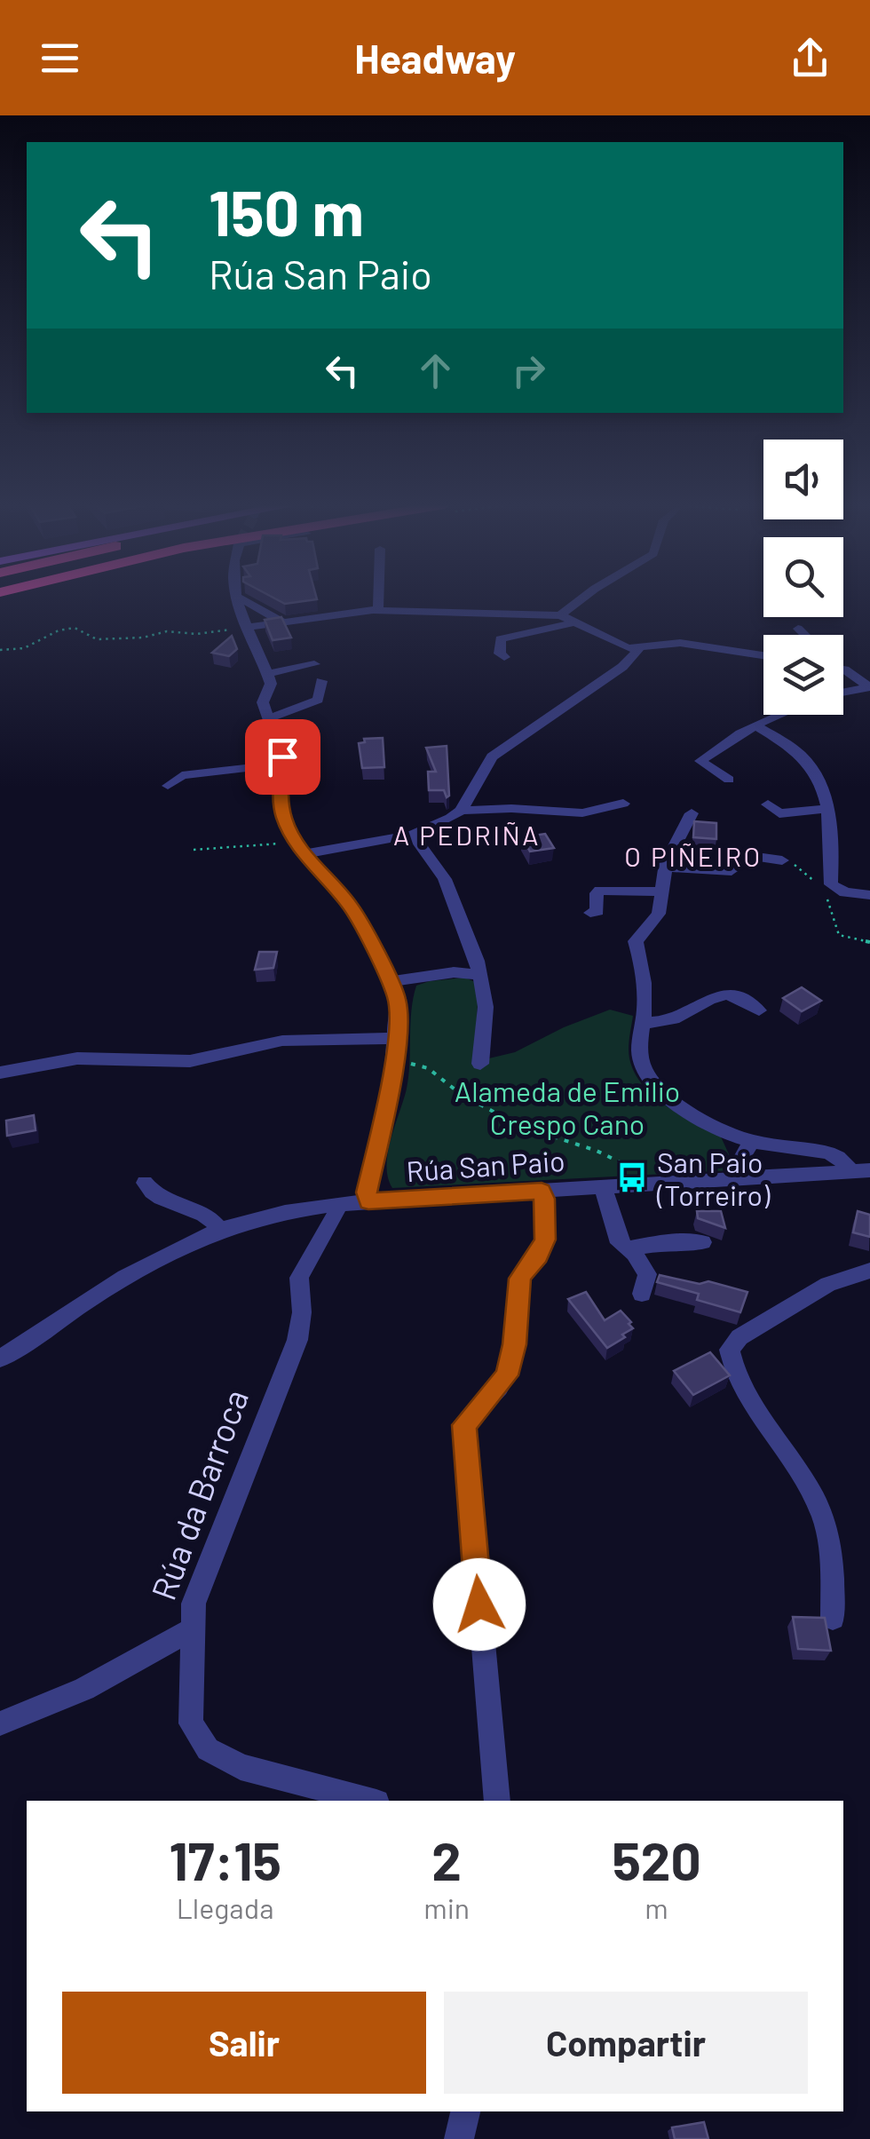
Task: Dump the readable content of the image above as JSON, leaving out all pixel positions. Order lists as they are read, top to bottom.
{
  "streets": {
    "street": ["Rúa San Paio", "Rúa da Barroca"]
  },
  "crossings": [
    ["Rúa San Paio", "Rúa da Barroca"]
  ],
  "districts": ["A PEDRIÑA", "O PIÑEIRO"],
  "parks": ["Alameda de Emilio Crespo Cano"],
  "places": {
    "bus stop": ["San Paio (Torreiro)"]
  },
  "page": {
    "header": "Headway",
    "turn": ["150 m", "Rúa San Paio"],
    "eta": [
      "17:15",
      "Llegada",
      "2",
      "min",
      "520",
      "m"
    ],
    "buttons": ["Salir", "Compartir"]
  }
}
